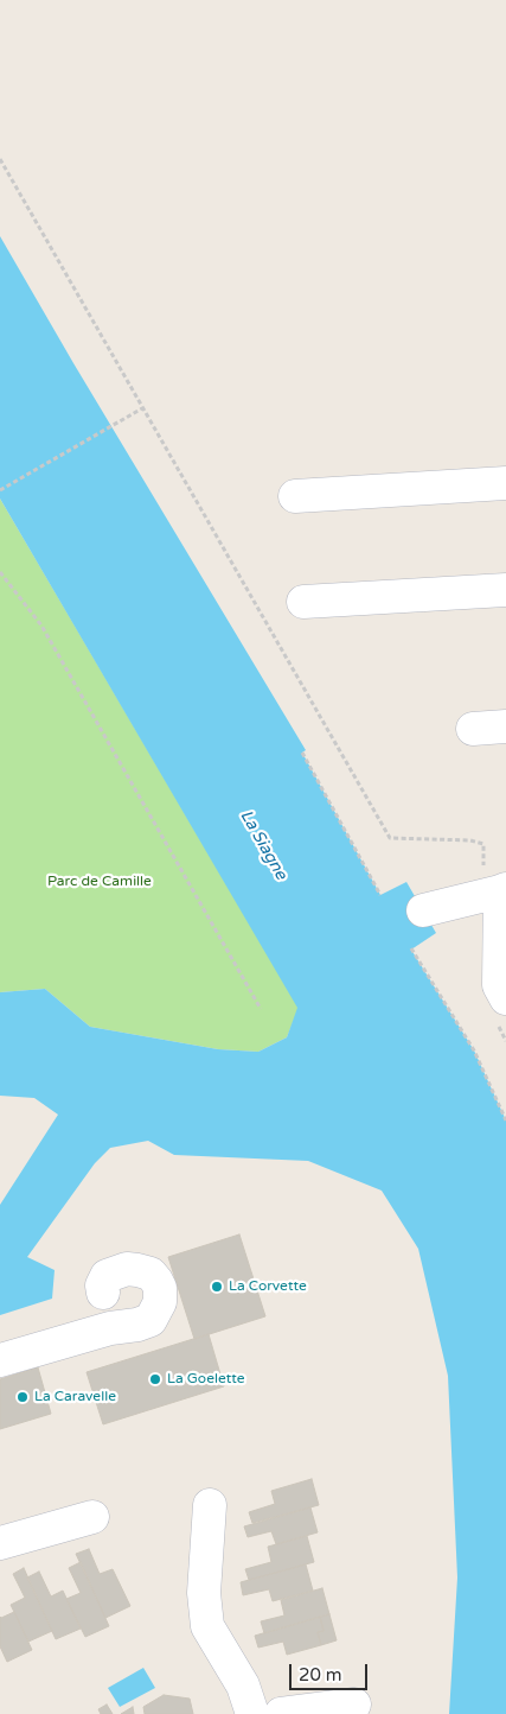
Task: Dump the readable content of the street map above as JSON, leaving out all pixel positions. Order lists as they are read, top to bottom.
{
  "water": ["La Siagne"],
  "parks": ["Parc de Camille"],
  "places": ["La Corvette", "La Goelette", "La Caravelle"],
  "scale_bar": "20 m"
}
